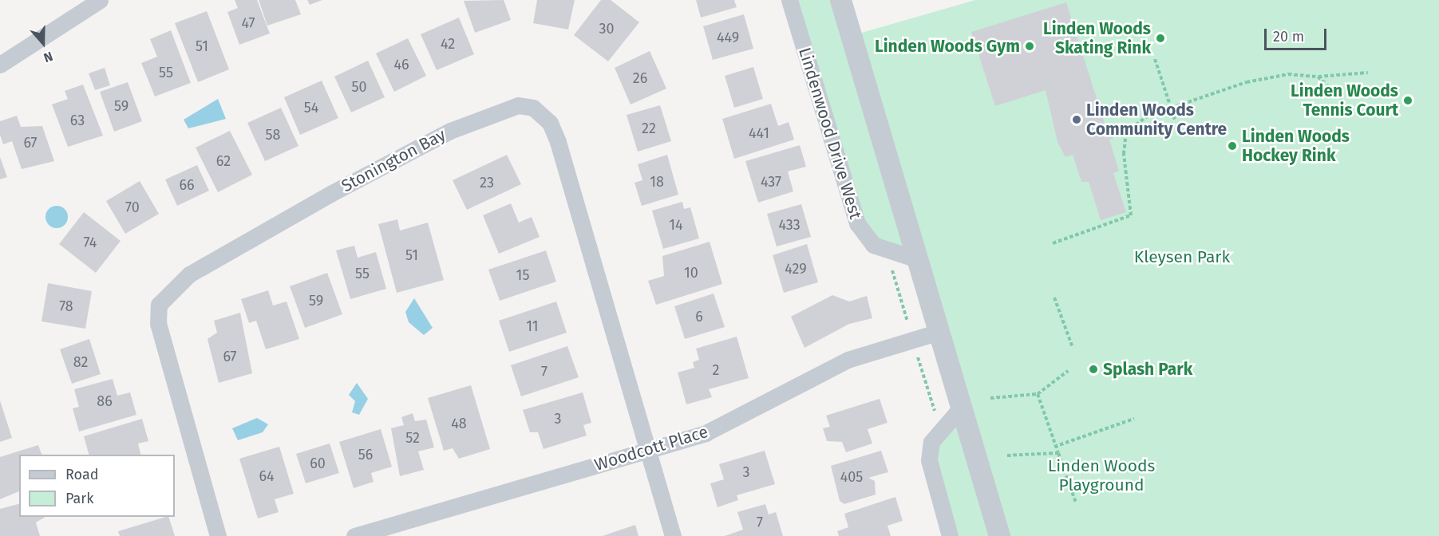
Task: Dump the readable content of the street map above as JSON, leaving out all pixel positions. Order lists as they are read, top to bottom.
{
  "streets": {
    "street": ["Lindenwood Drive West", "Stonington Bay", "Woodcott Place"]
  },
  "crossings": [
    ["Stonington Bay", "Woodcott Place"]
  ],
  "parks": ["Kleysen Park", "Linden Woods Playground"],
  "places": [
    "Linden Woods Skating Rink",
    "Linden Woods Gym",
    "Linden Woods Tennis Court",
    "Linden Woods Community Centre",
    "Linden Woods Hockey Rink",
    "Splash Park"
  ],
  "house_numbers": [
    "47",
    "30",
    "449",
    "42",
    "51",
    "46",
    "55",
    "26",
    "50",
    "59",
    "54",
    "63",
    "22",
    "441",
    "58",
    "67",
    "62",
    "18",
    "437",
    "23",
    "66",
    "70",
    "14",
    "433",
    "74",
    "51",
    "429",
    "10",
    "55",
    "15",
    "59",
    "78",
    "6",
    "11",
    "67",
    "82",
    "2",
    "7",
    "86",
    "3",
    "48",
    "52",
    "56",
    "60",
    "3",
    "64",
    "405",
    "7"
  ],
  "legend": ["Road", "Park"],
  "scale_bar": "20 m",
  "north": "bottom"
}
